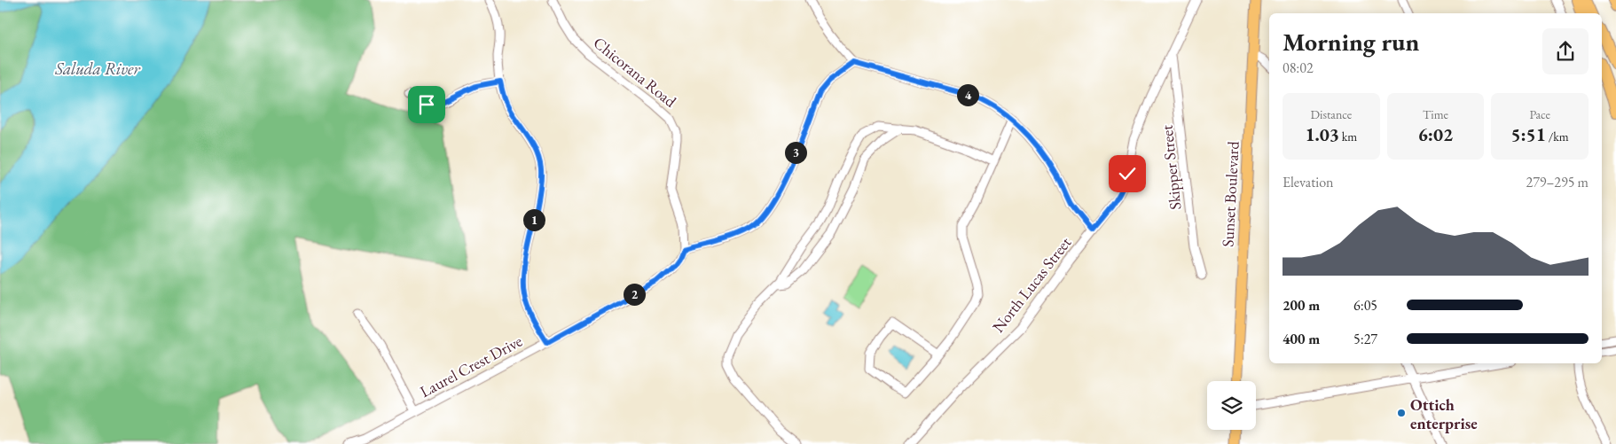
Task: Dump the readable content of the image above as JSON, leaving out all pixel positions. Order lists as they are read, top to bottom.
{
  "streets": {
    "main road": ["Sunset Boulevard"],
    "street": [
      "Chicorana Road",
      "Skipper Street",
      "North Lucas Street",
      "Laurel Crest Drive"
    ]
  },
  "crossings": [
    ["Chicorana Road", "Laurel Crest Drive"],
    ["Skipper Street", "North Lucas Street"]
  ],
  "water": ["Saluda River"],
  "places": ["Ottich enterprise"],
  "page": {
    "heading": ["Morning run", "08:02"],
    "pins": [
      "4",
      "3",
      "1",
      "2"
    ],
    "stats": [
      ["Distance", "1.03 km"],
      ["Time", "6:02"],
      ["Pace", "5:51 /km"]
    ],
    "chart": ["Elevation", "279–295 m"],
    "list": [
      {
        "name": "200 m",
        "note": "6:05"
      },
      {
        "name": "400 m",
        "note": "5:27"
      }
    ]
  }
}
